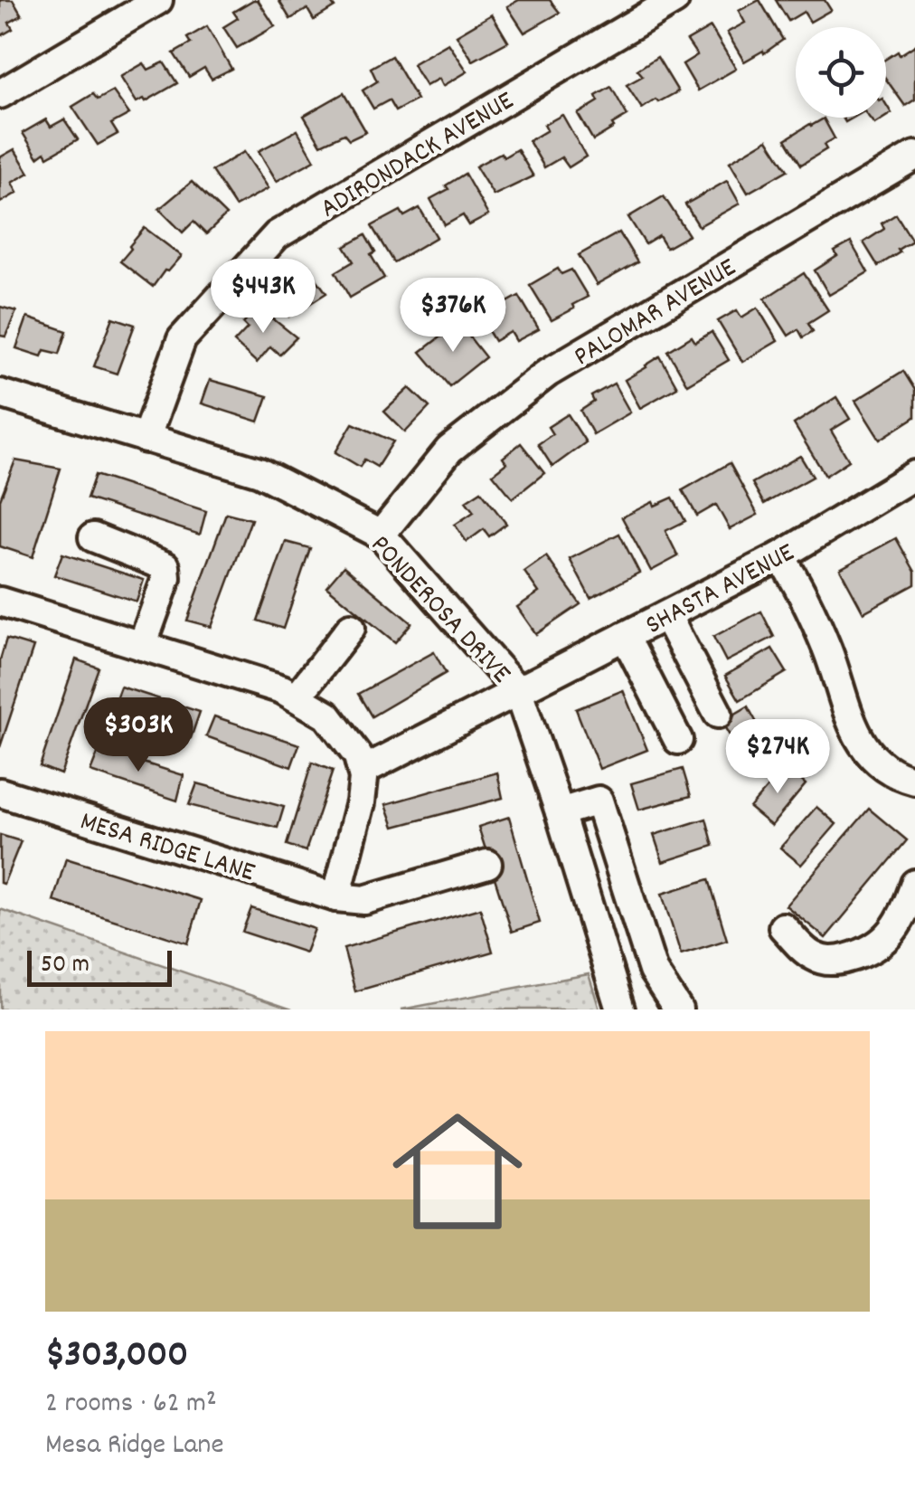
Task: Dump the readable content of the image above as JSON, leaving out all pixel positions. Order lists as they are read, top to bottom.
{
  "streets": {
    "street": [
      "ADIRONDACK AVENUE",
      "PALOMAR AVENUE",
      "SHASTA AVENUE",
      "PONDEROSA DRIVE",
      "MESA RIDGE LANE"
    ]
  },
  "crossings": [
    ["ADIRONDACK AVENUE", "PONDEROSA DRIVE"],
    ["PALOMAR AVENUE", "PONDEROSA DRIVE"],
    ["SHASTA AVENUE", "PONDEROSA DRIVE"]
  ],
  "scale_bar": "50 m",
  "page": {
    "price": [
      "$443K",
      "$376K",
      "$303K",
      "$274K"
    ],
    "scale": "50 m",
    "list": [
      {
        "name": "$303,000",
        "note": "2 rooms · 62 m² · Mesa Ridge Lane"
      }
    ]
  }
}
